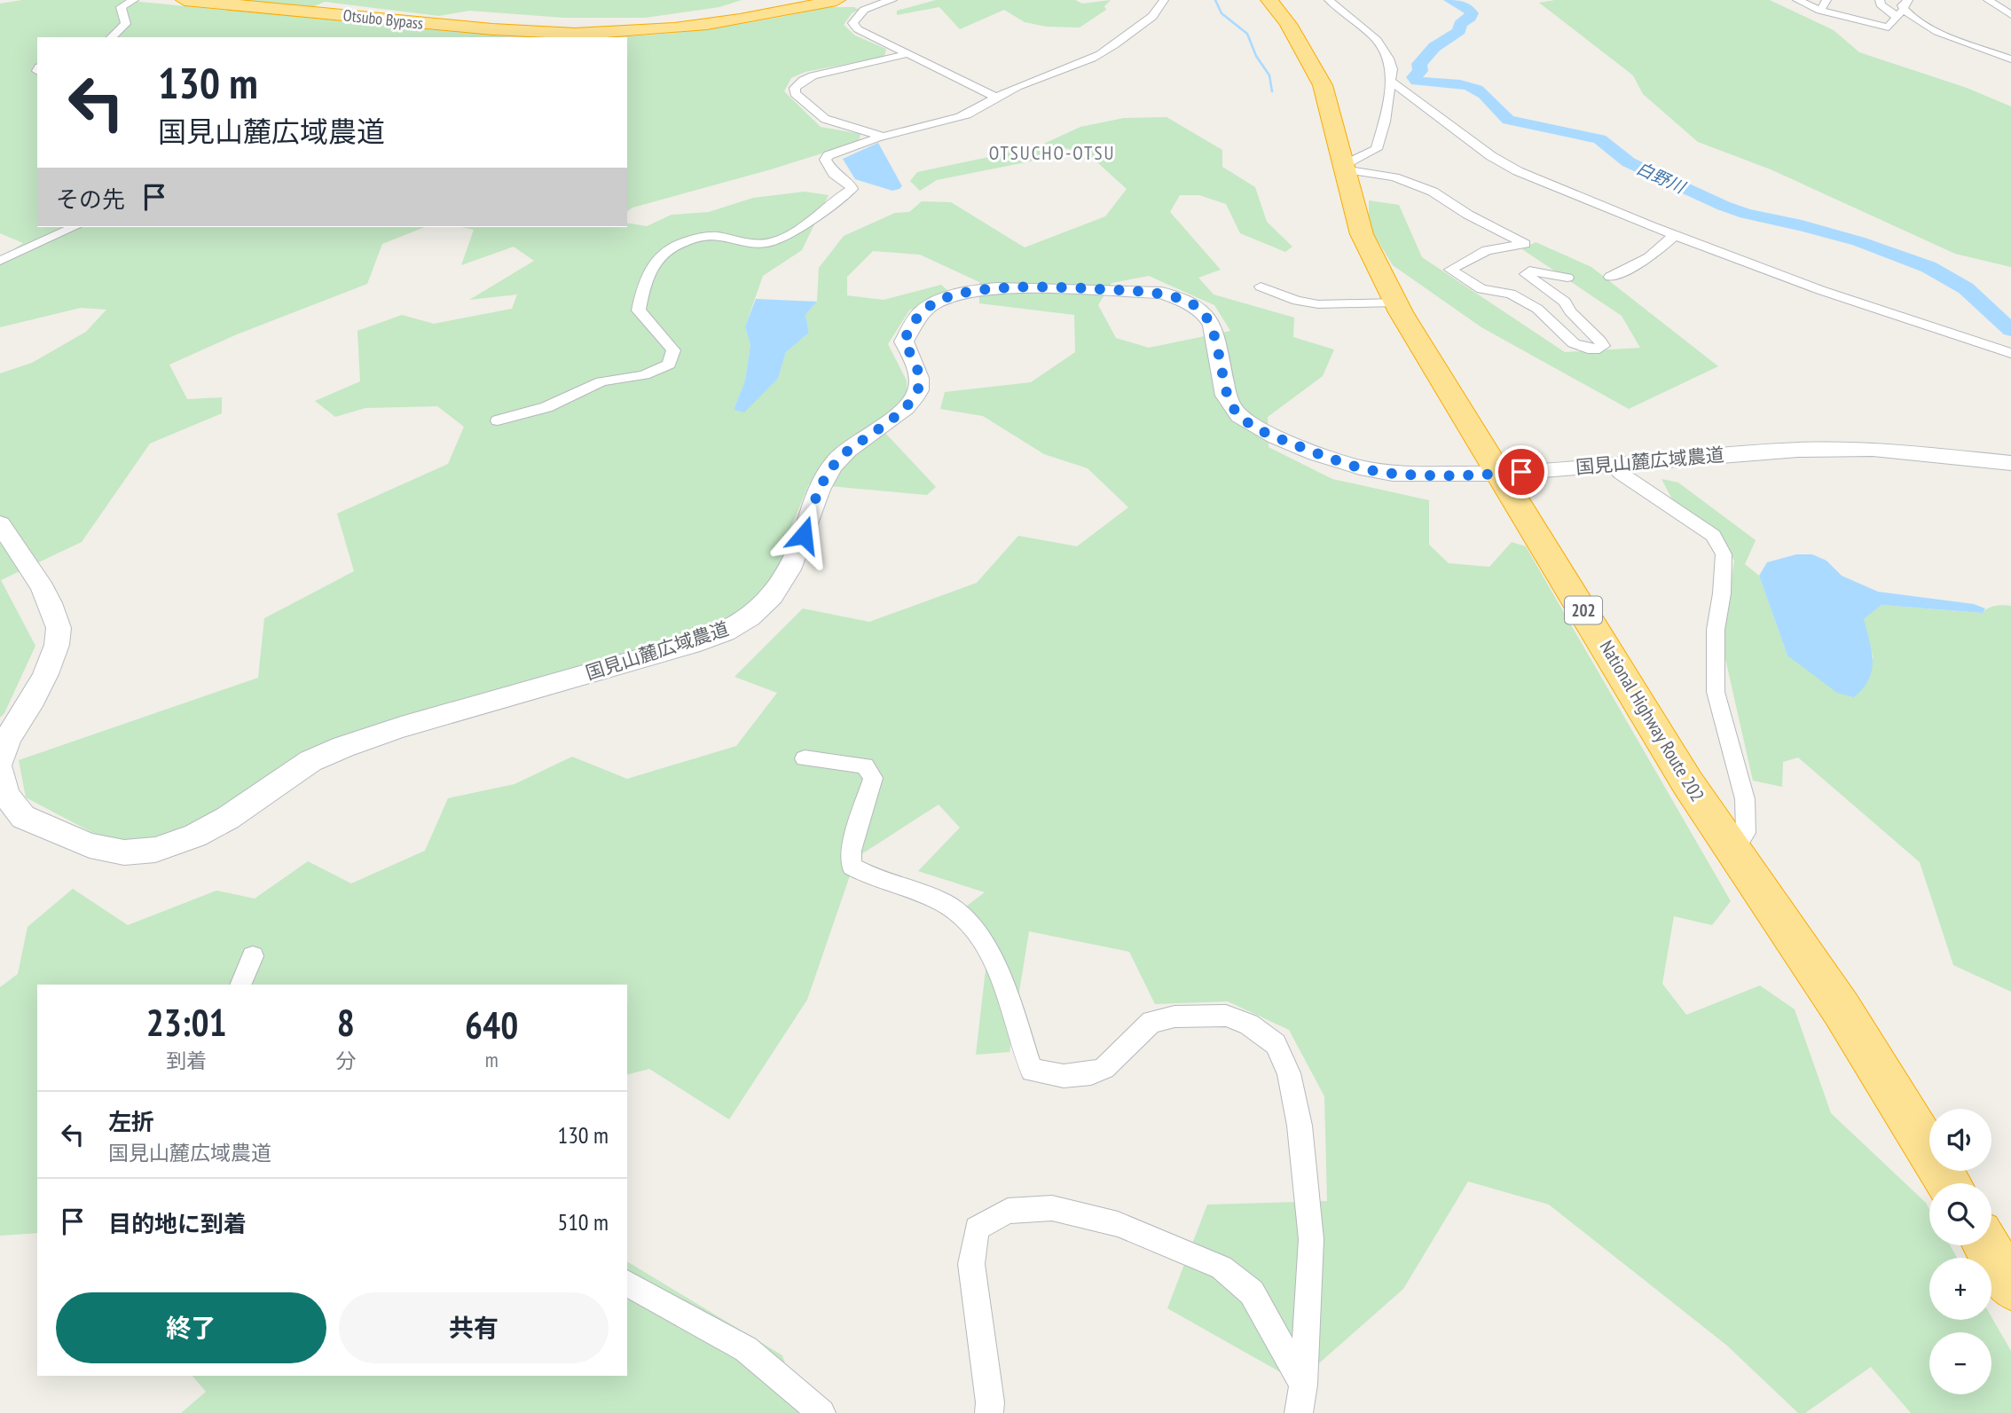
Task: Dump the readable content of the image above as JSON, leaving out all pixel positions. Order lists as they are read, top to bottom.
{
  "streets": {
    "highway": ["Otsubo Bypass", "202", "National Highway Route 202"],
    "street": ["国見山麓広域農道"]
  },
  "crossings": [
    ["国見山麓広域農道", "National Highway Route 202"]
  ],
  "districts": ["OTSUCHO-OTSU"],
  "water": ["白野川"],
  "page": {
    "turn": ["130 m", "国見山麓広域農道"],
    "then": "その先",
    "eta": [
      "23:01",
      "到着",
      "8",
      "分",
      "640",
      "m"
    ],
    "list": [
      {
        "name": "左折",
        "note": "国見山麓広域農道",
        "value": "130 m"
      },
      {
        "name": "目的地に到着",
        "value": "510 m"
      }
    ],
    "map_buttons": ["+", "−"],
    "buttons": ["終了", "共有"]
  }
}
